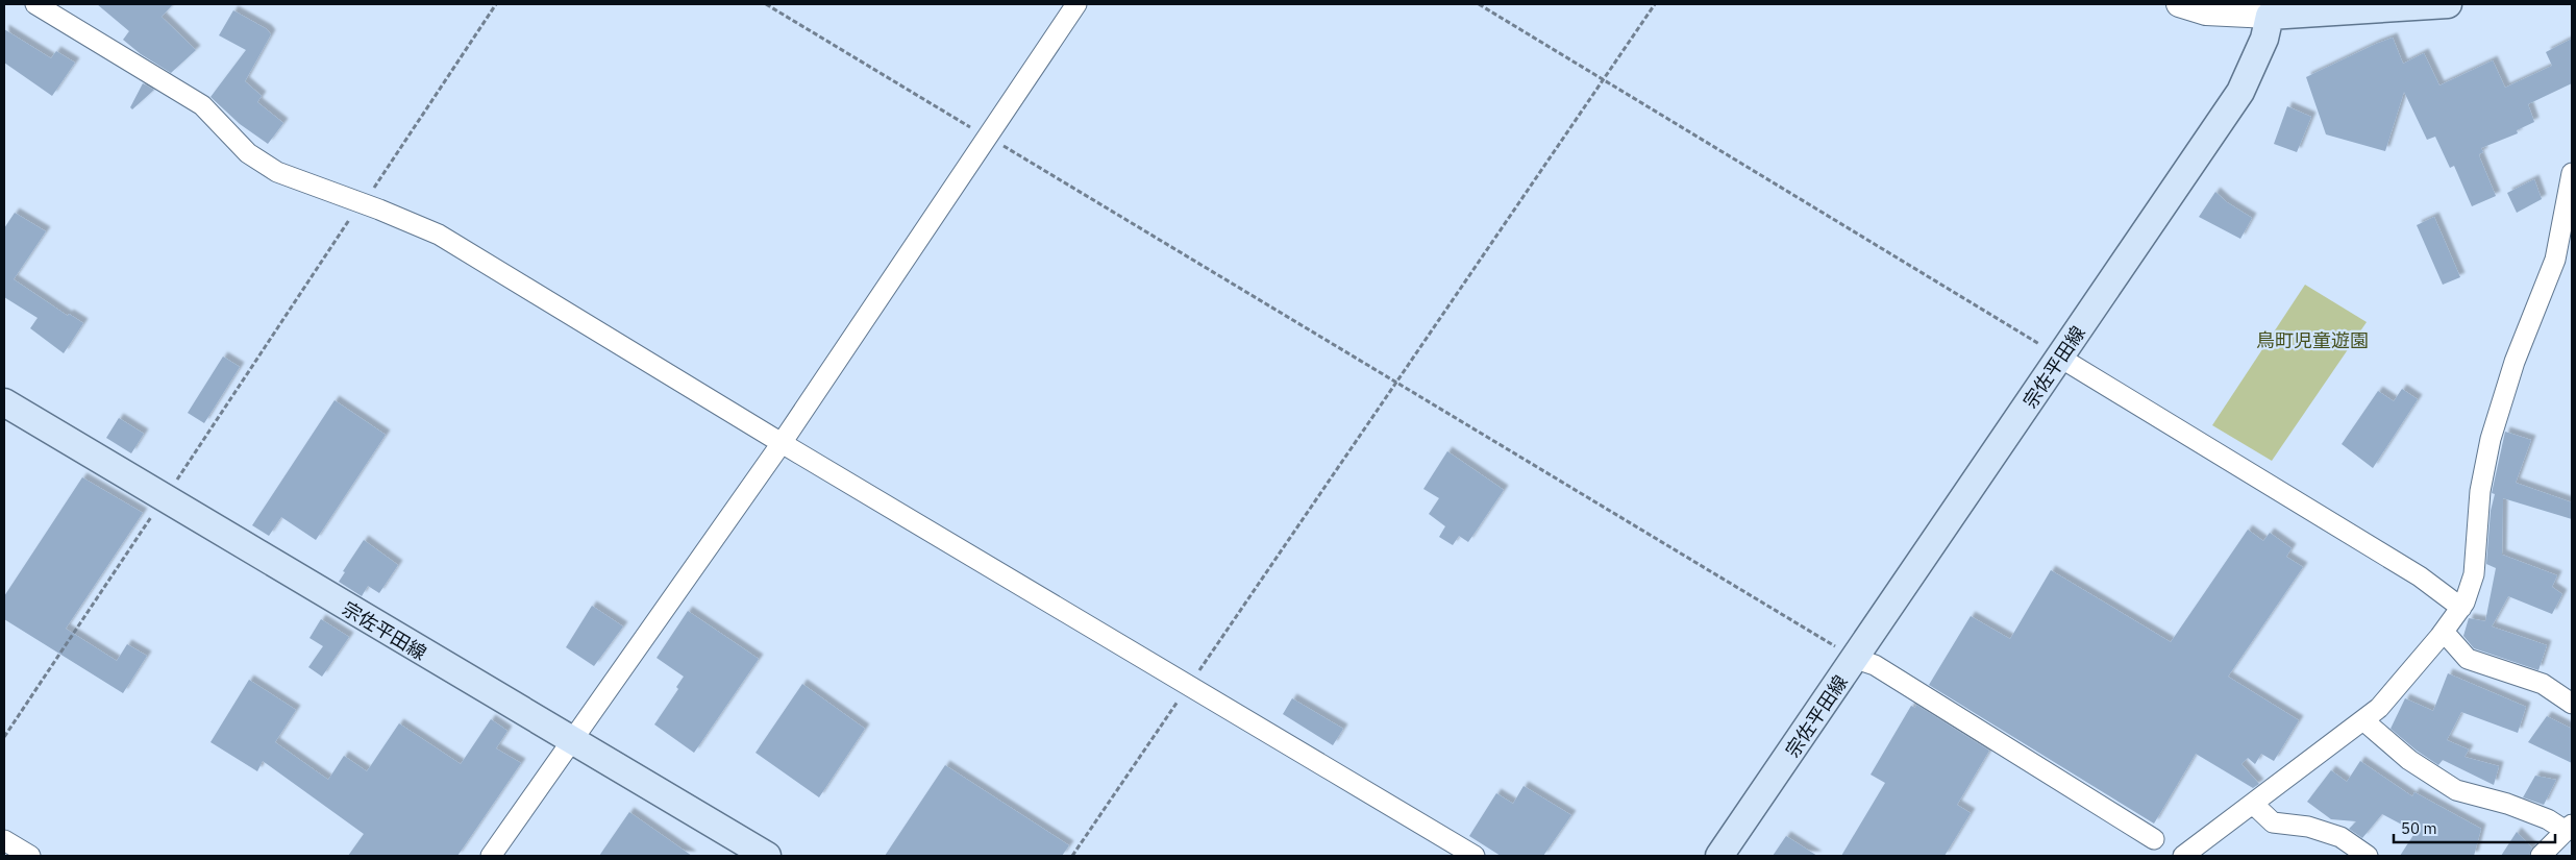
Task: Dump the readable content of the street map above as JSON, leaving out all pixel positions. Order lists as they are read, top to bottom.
{
  "streets": {
    "main road": ["宗佐平田線"]
  },
  "parks": ["鳥町児童遊園"],
  "scale_bar": "50 m"
}
